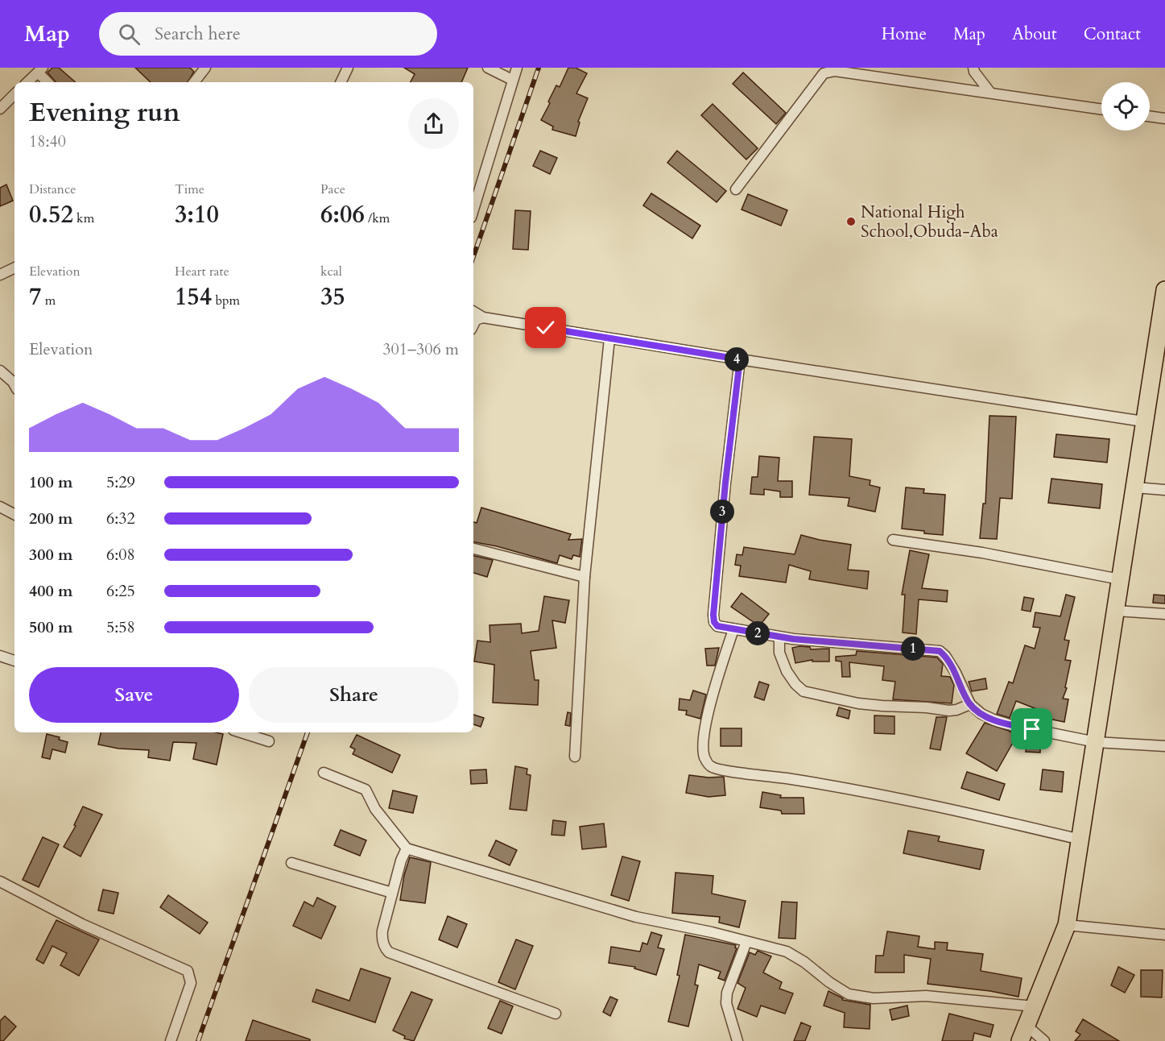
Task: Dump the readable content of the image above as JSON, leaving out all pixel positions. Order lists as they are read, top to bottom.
{
  "places": ["National High School,Obuda-Aba"],
  "page": {
    "header": "Map",
    "search": "Search here",
    "nav": [
      "Home",
      "Map",
      "About",
      "Contact"
    ],
    "heading": ["Evening run", "18:40"],
    "stats": [
      ["Distance", "0.52 km"],
      ["Time", "3:10"],
      ["Pace", "6:06 /km"],
      ["Elevation", "7 m"],
      ["Heart rate", "154 bpm"],
      ["kcal", "35"]
    ],
    "chart": ["Elevation", "301–306 m"],
    "pins": [
      "4",
      "3",
      "2",
      "1"
    ],
    "list": [
      {
        "name": "100 m",
        "note": "5:29"
      },
      {
        "name": "200 m",
        "note": "6:32"
      },
      {
        "name": "300 m",
        "note": "6:08"
      },
      {
        "name": "400 m",
        "note": "6:25"
      },
      {
        "name": "500 m",
        "note": "5:58"
      }
    ],
    "buttons": ["Save", "Share"]
  }
}
